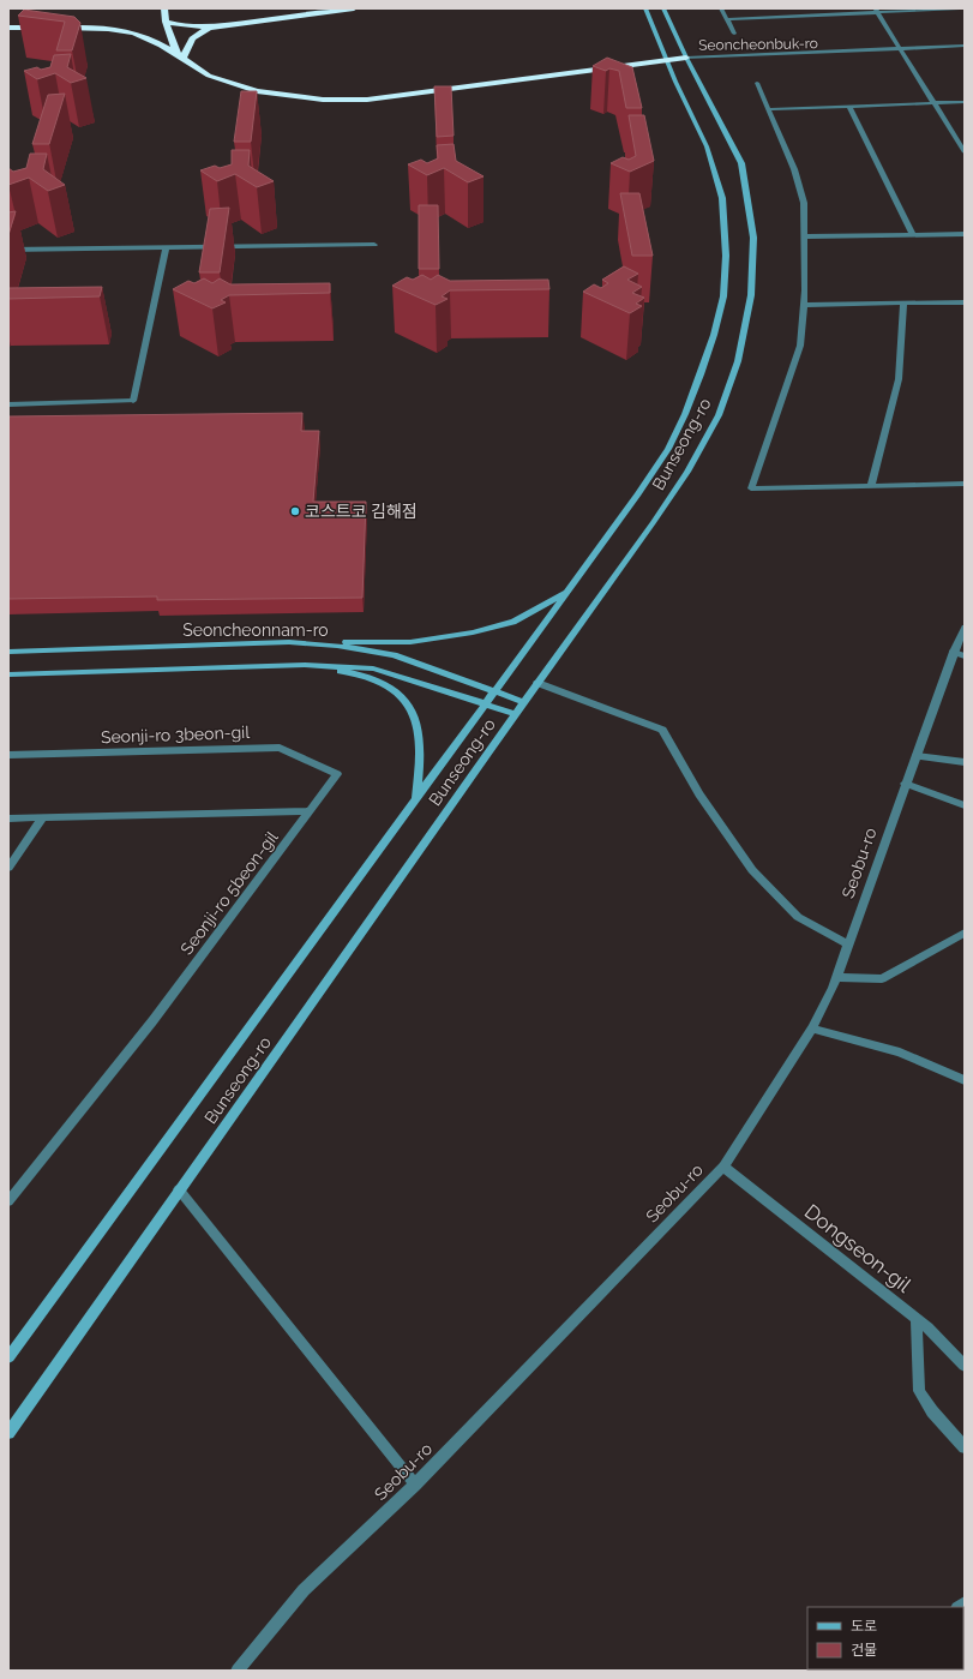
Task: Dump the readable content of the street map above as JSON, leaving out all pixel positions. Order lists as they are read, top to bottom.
{
  "streets": {
    "main road": ["Bunseong-ro", "Seoncheonnam-ro"],
    "street": [
      "Seoncheonbuk-ro",
      "Seonji-ro 3beon-gil",
      "Seobu-ro",
      "Seonji-ro 5beon-gil",
      "Dongseon-gil"
    ]
  },
  "crossings": [
    ["Seoncheonbuk-ro", "Bunseong-ro"],
    ["Bunseong-ro", "Seoncheonnam-ro"],
    ["Seonji-ro 3beon-gil", "Seonji-ro 5beon-gil"],
    ["Seobu-ro", "Dongseon-gil"]
  ],
  "places": ["코스트코 김해점"],
  "legend": ["도로", "건물"]
}
